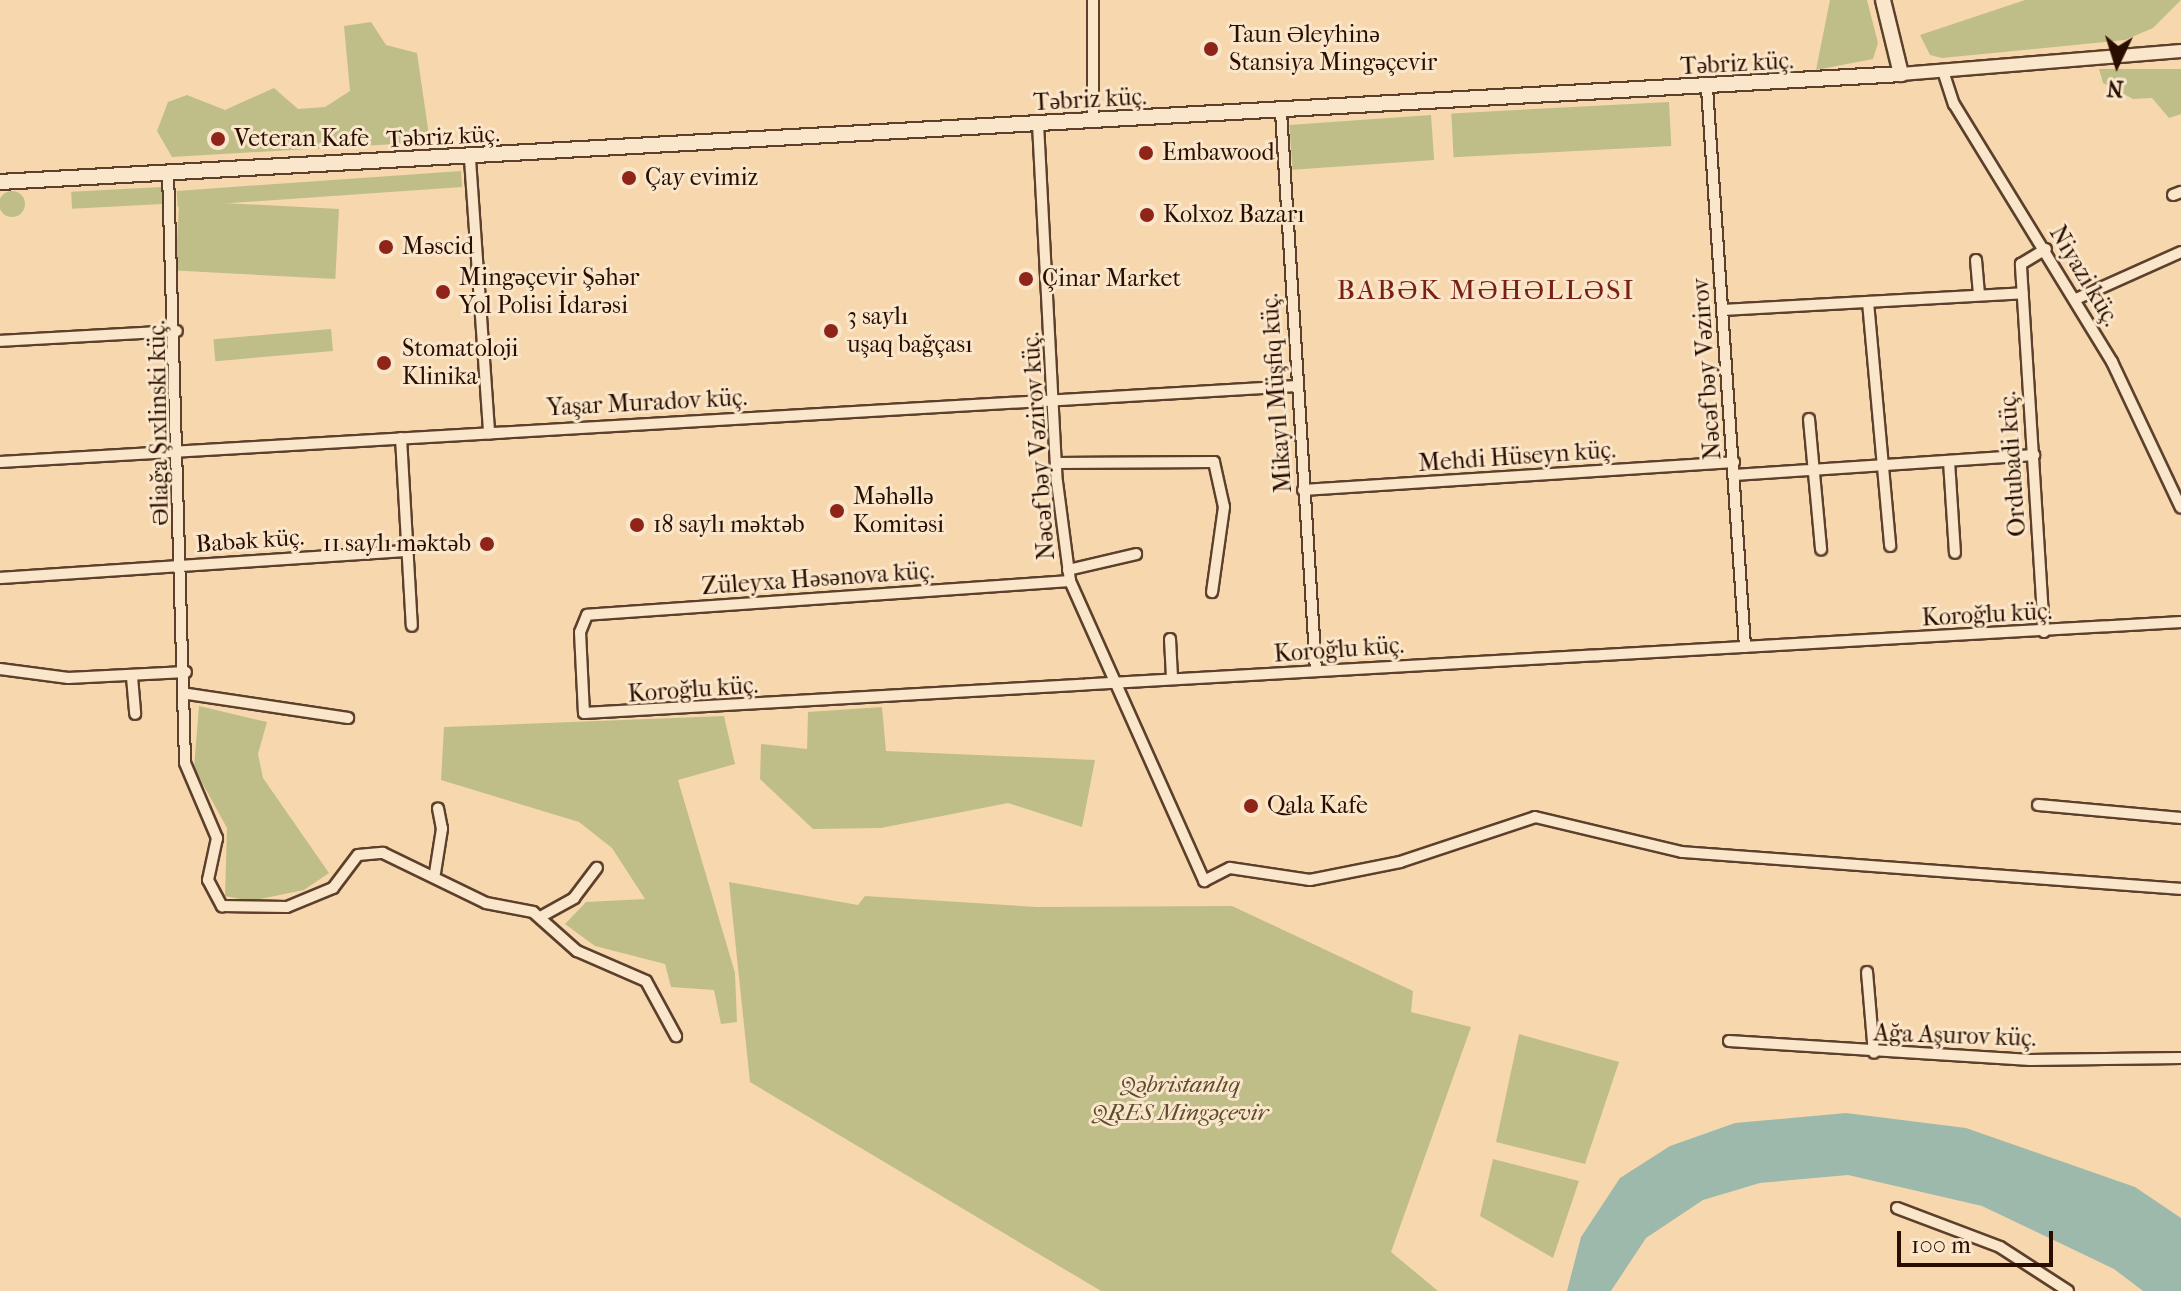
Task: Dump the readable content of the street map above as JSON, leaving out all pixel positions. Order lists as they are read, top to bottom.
{
  "streets": {
    "main road": ["Təbriz küç."],
    "street": [
      "Niyazi küç.",
      "Nəcəf bəy Vəzirov",
      "Mikayıl Müşfiq küç.",
      "Yaşar Muradov küç.",
      "Əliağa Şıxlinski küç.",
      "Nəcəf bəy Vəzirov küç.",
      "Mehdi Hüseyn küç.",
      "Ordubadi küç.",
      "Babək küç.",
      "Züleyxa Həsənova küç.",
      "Koroğlu küç.",
      "Ağa Aşurov küç."
    ]
  },
  "crossings": [
    ["Təbriz küç.", "Niyazi küç."],
    ["Təbriz küç.", "Nəcəf bəy Vəzirov"],
    ["Təbriz küç.", "Mikayıl Müşfiq küç."],
    ["Təbriz küç.", "Əliağa Şıxlinski küç."],
    ["Təbriz küç.", "Nəcəf bəy Vəzirov küç."],
    ["Niyazi küç.", "Ordubadi küç."],
    ["Nəcəf bəy Vəzirov", "Mehdi Hüseyn küç."],
    ["Nəcəf bəy Vəzirov", "Koroğlu küç."],
    ["Mikayıl Müşfiq küç.", "Yaşar Muradov küç."],
    ["Mikayıl Müşfiq küç.", "Mehdi Hüseyn küç."],
    ["Mikayıl Müşfiq küç.", "Koroğlu küç."],
    ["Yaşar Muradov küç.", "Əliağa Şıxlinski küç."],
    ["Yaşar Muradov küç.", "Nəcəf bəy Vəzirov küç."],
    ["Əliağa Şıxlinski küç.", "Babək küç."],
    ["Nəcəf bəy Vəzirov küç.", "Züleyxa Həsənova küç."],
    ["Nəcəf bəy Vəzirov küç.", "Koroğlu küç."],
    ["Ordubadi küç.", "Koroğlu küç."],
    ["Züleyxa Həsənova küç.", "Koroğlu küç."]
  ],
  "districts": ["BABƏK MƏHƏLLƏSI"],
  "parks": ["Qəbristanlıq QRES Mingəçevir"],
  "places": [
    "Taun Əleyhinə Stansiya Mingəçevir",
    "Veteran Kafe",
    "Embawood",
    "Çay evimiz",
    "Kolxoz Bazarı",
    "Məscid",
    "Çinar Market",
    "Mingəçevir Şəhər Yol Polisi İdarəsi",
    "3 saylı uşaq bağçası",
    "Stomatoloji Klinika",
    "Məhəllə Komitəsi",
    "18 saylı məktəb",
    "11 saylı məktəb",
    "Qala Kafe"
  ],
  "scale_bar": "100 m",
  "north": "bottom"
}
